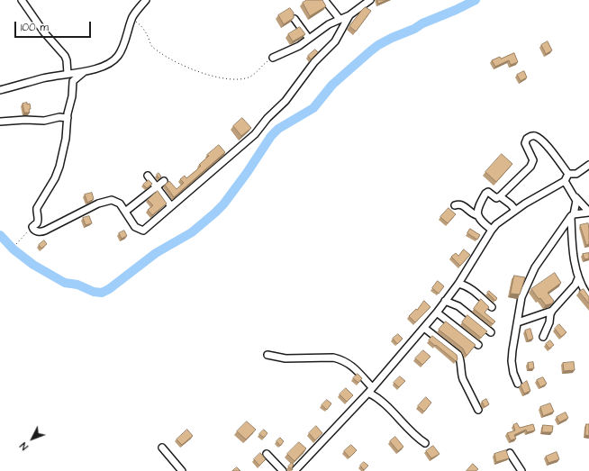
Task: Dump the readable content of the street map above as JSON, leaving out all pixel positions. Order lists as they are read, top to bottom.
{
  "scale_bar": "100 m",
  "north": "bottom left"
}
